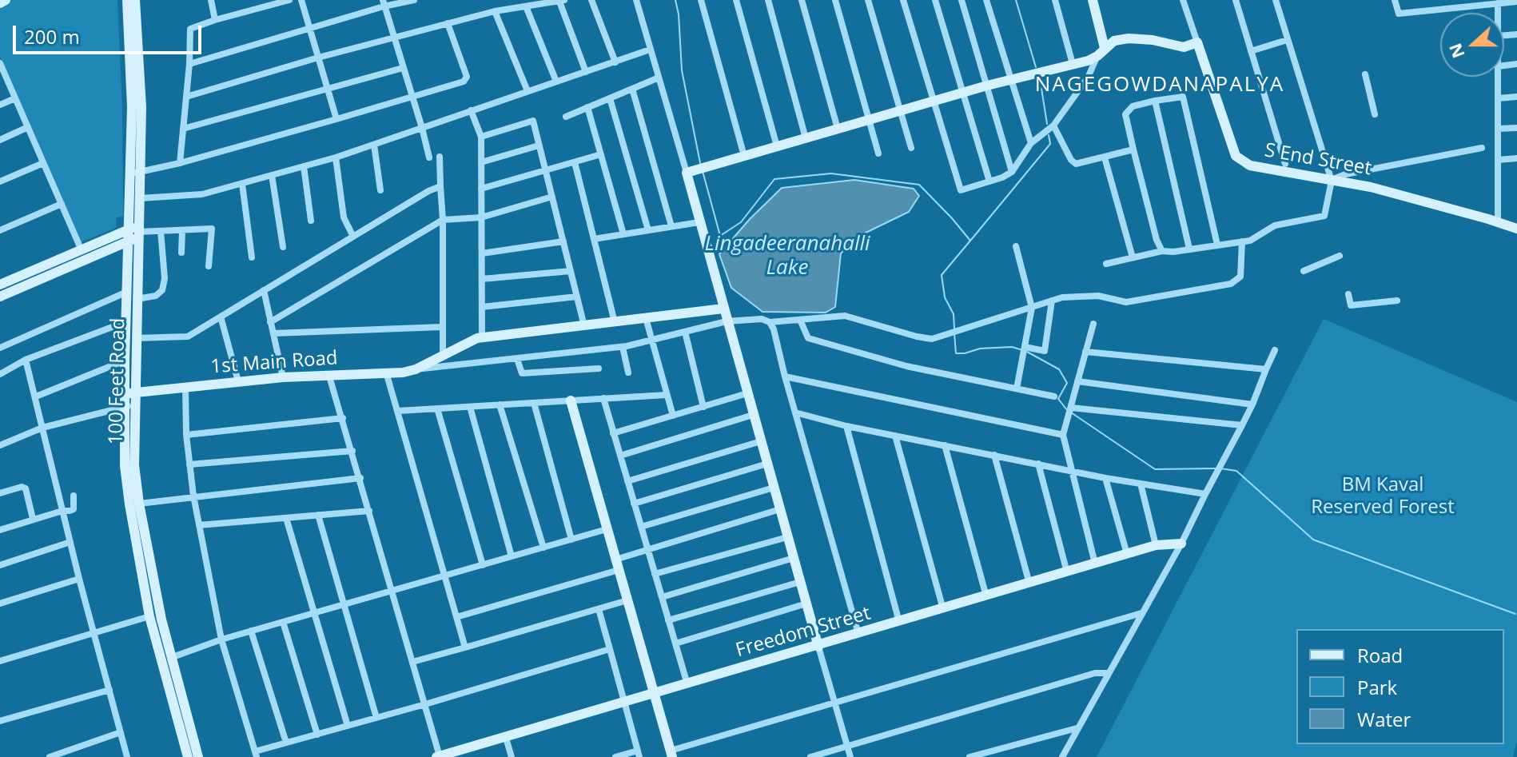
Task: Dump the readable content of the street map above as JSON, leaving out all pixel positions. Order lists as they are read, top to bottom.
{
  "streets": {
    "street": [
      "S End Street",
      "1st Main Road",
      "100 Feet Road",
      "Freedom Street"
    ]
  },
  "crossings": [
    ["1st Main Road", "100 Feet Road"]
  ],
  "districts": ["NAGEGOWDANAPALYA"],
  "water": ["Lingadeeranahalli Lake"],
  "parks": ["BM Kaval Reserved Forest"],
  "legend": ["Road", "Park", "Water"],
  "scale_bar": "200 m",
  "north": "left"
}
